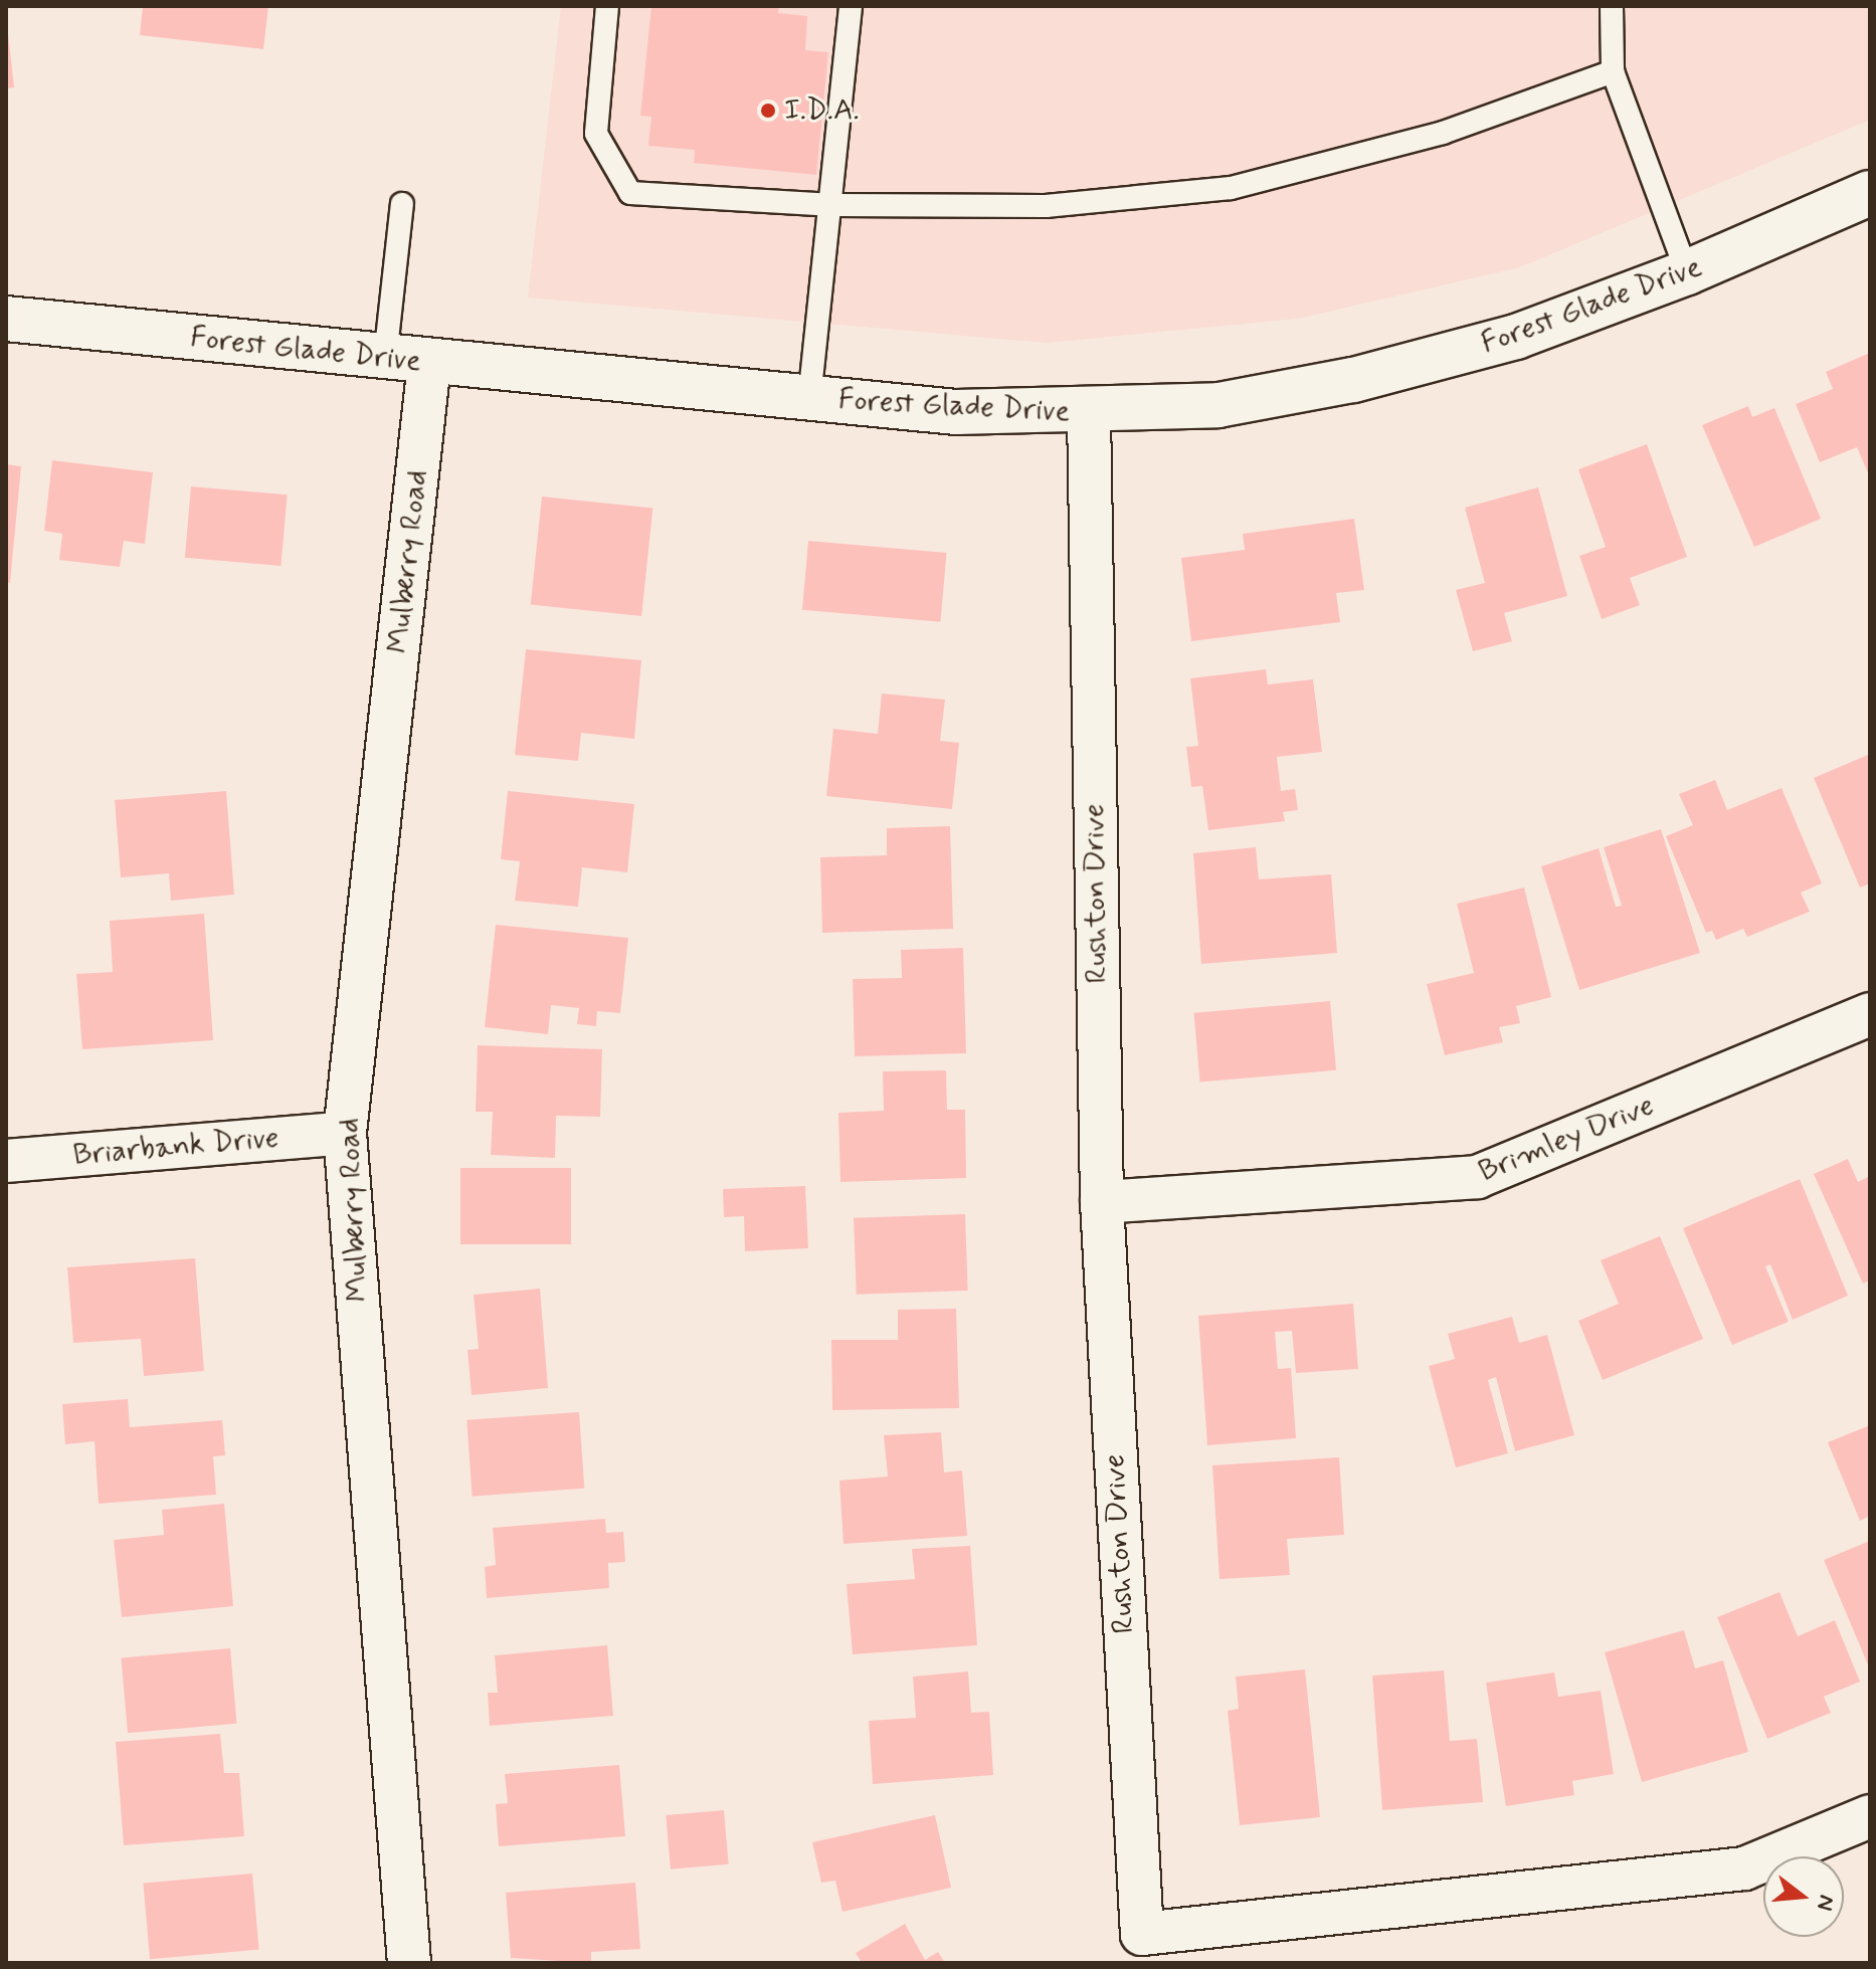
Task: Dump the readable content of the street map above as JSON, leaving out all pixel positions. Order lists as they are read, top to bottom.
{
  "streets": {
    "street": [
      "Forest Glade Drive",
      "Mulberry Road",
      "Rushton Drive",
      "Brimley Drive",
      "Briarbank Drive"
    ]
  },
  "crossings": [
    ["Forest Glade Drive", "Mulberry Road"],
    ["Forest Glade Drive", "Rushton Drive"],
    ["Mulberry Road", "Briarbank Drive"],
    ["Rushton Drive", "Brimley Drive"]
  ],
  "places": ["I.D.A."],
  "north": "right"
}
